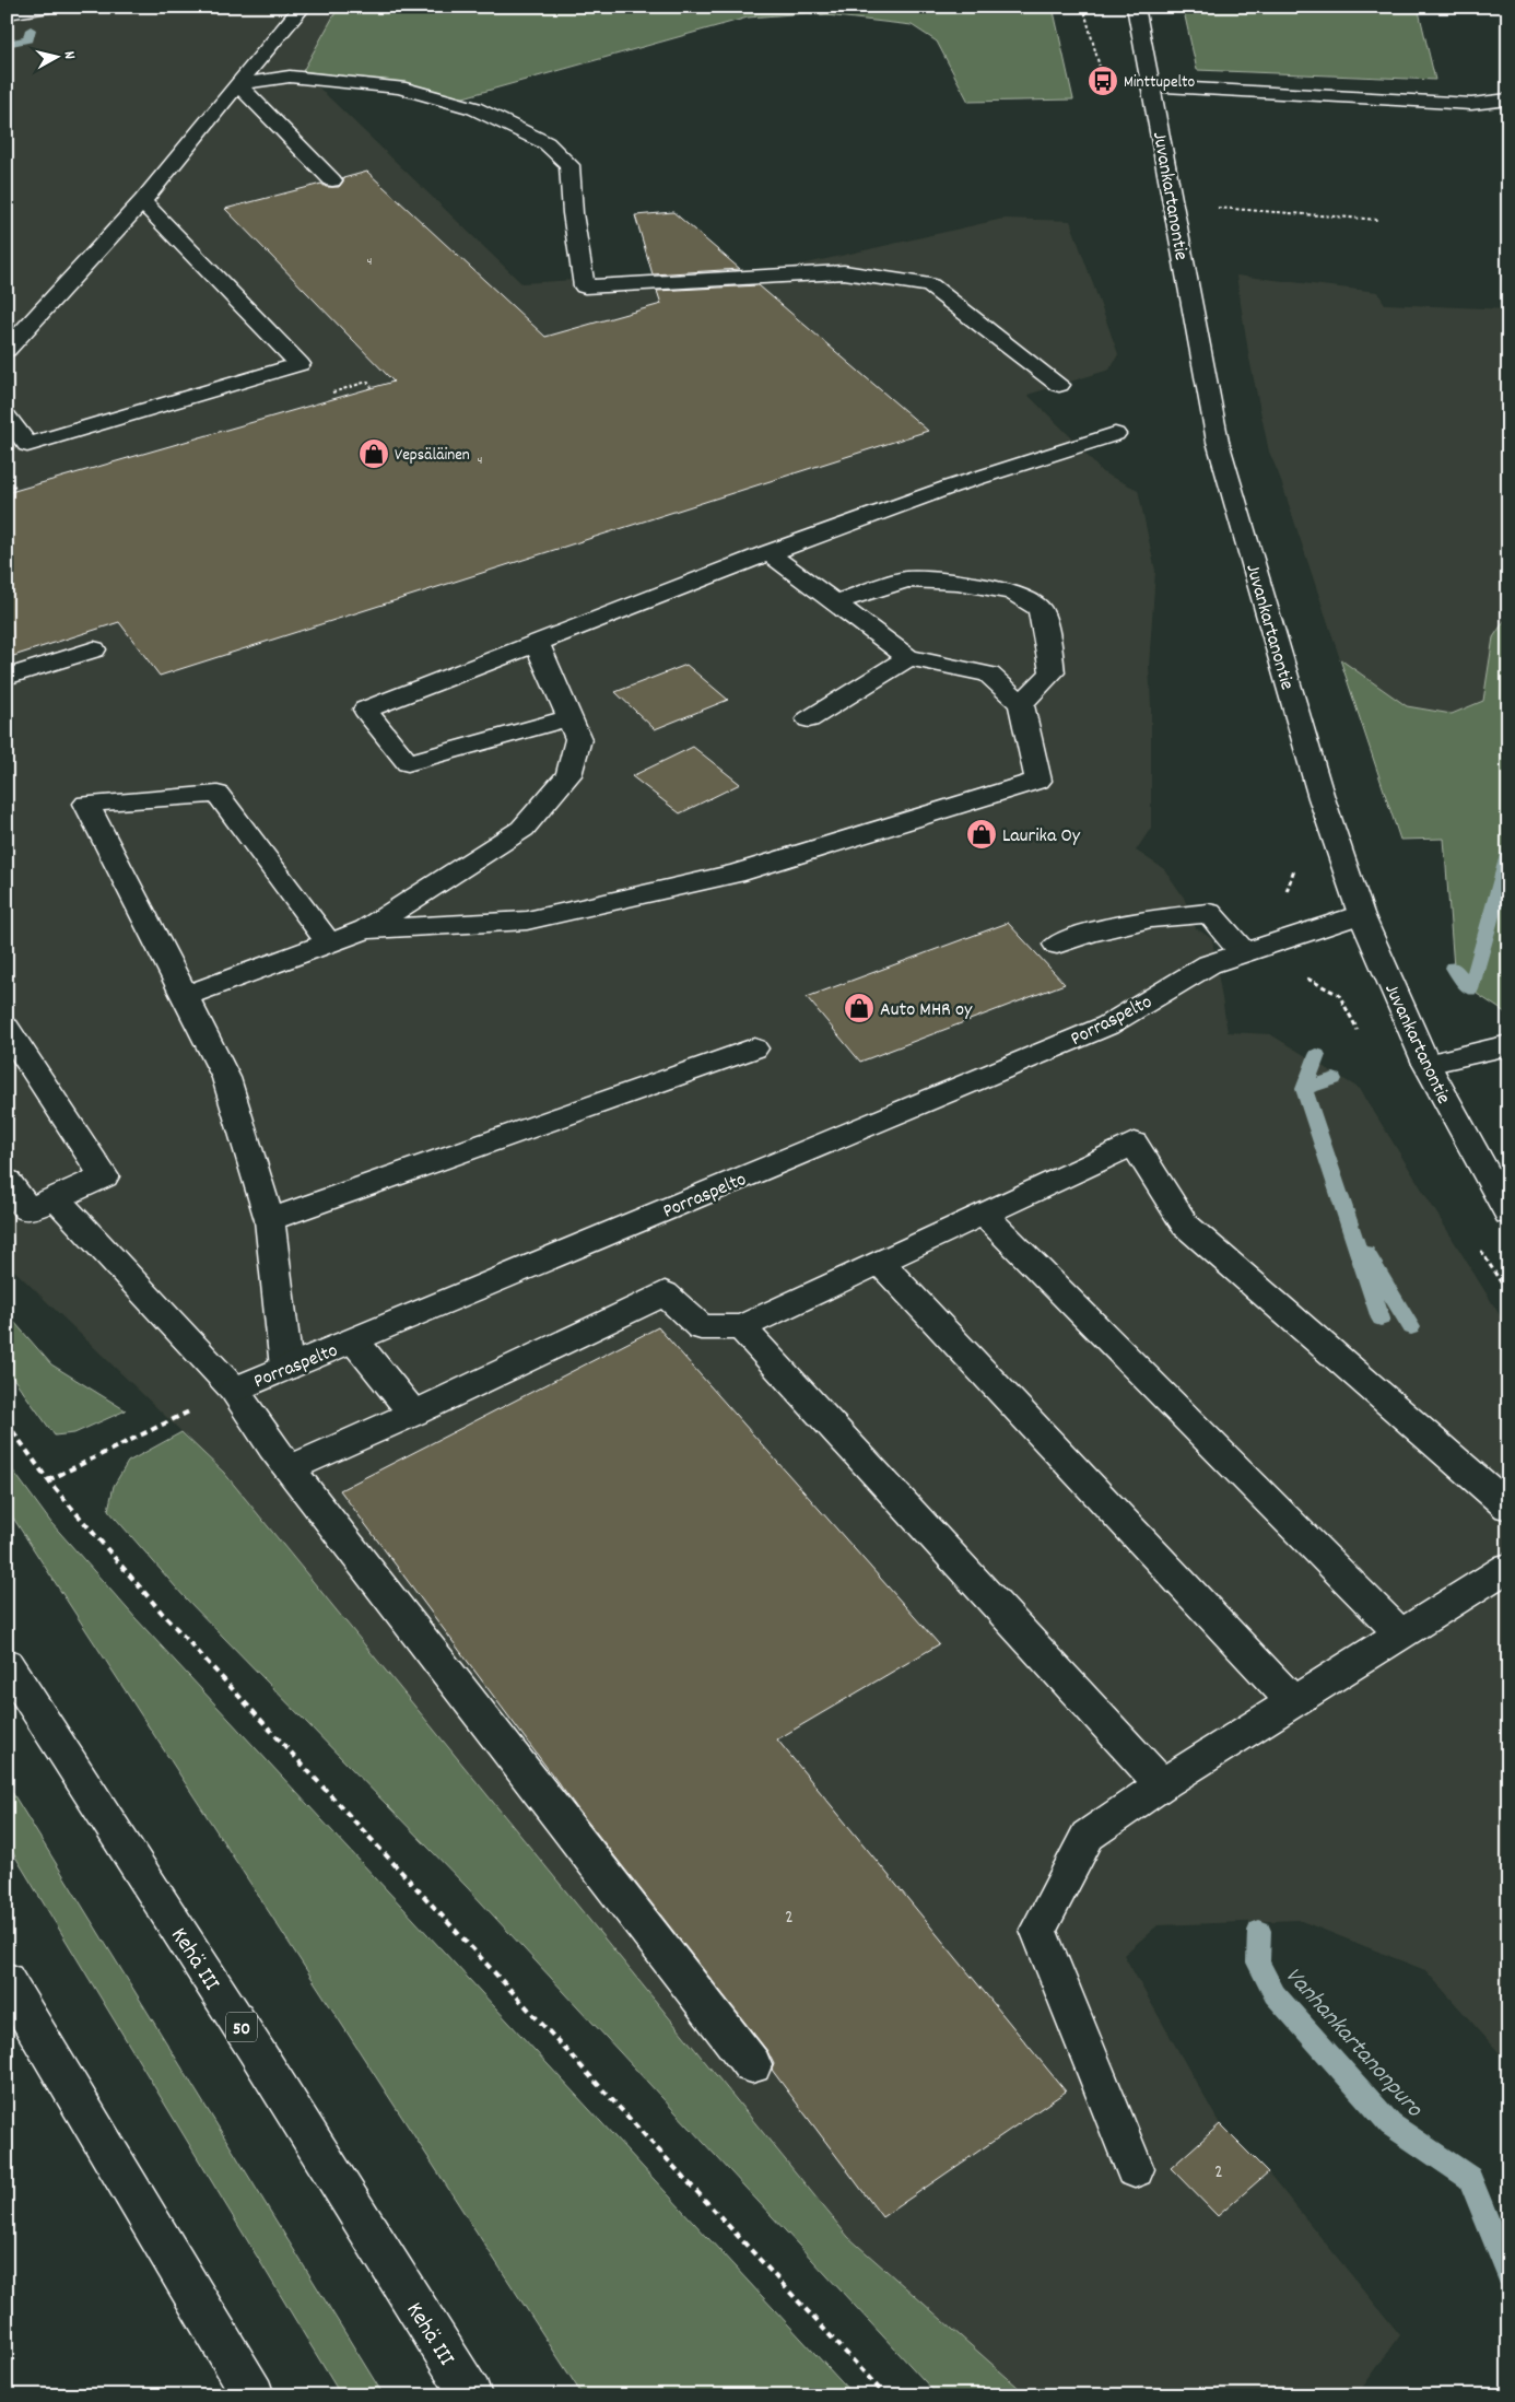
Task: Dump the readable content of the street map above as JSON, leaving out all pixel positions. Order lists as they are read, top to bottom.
{
  "streets": {
    "main road": [
      "Juvankartanontie",
      "Porraspelto",
      "Kehä III",
      "50"
    ]
  },
  "crossings": [
    ["Juvankartanontie", "Porraspelto"]
  ],
  "water": ["Vanhankartanonpuro"],
  "places": {
    "bus stop": ["Minttupelto"],
    "shop": ["Vepsäläinen", "Laurika Oy", "Auto MHR oy"]
  },
  "house_numbers": [
    "4",
    "4",
    "2",
    "2"
  ],
  "north": "right"
}
